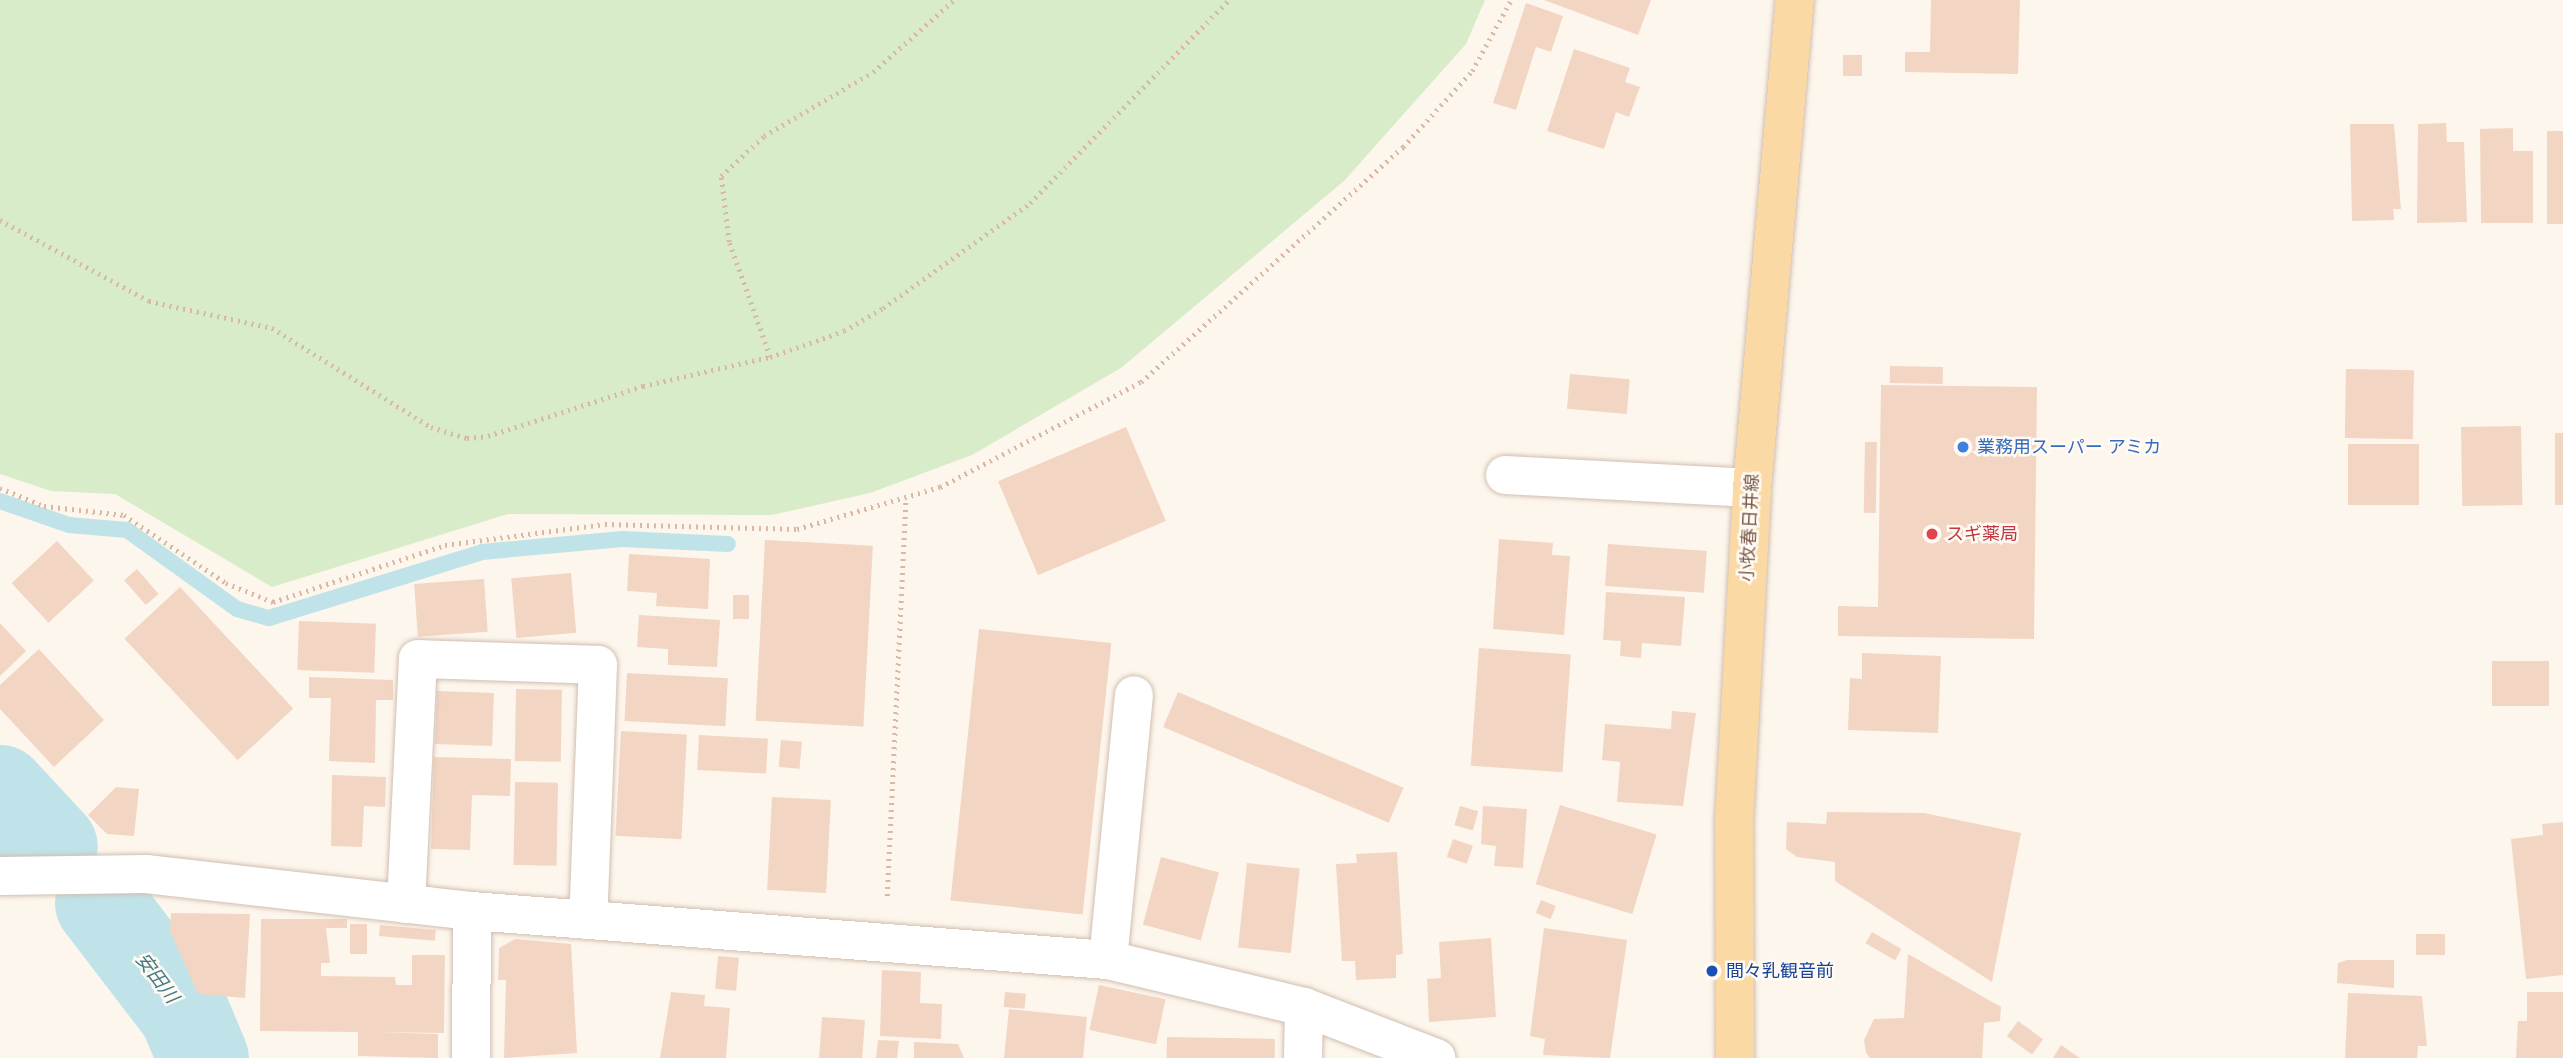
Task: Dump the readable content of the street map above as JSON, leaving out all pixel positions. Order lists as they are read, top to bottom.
{
  "streets": {
    "main road": ["小牧春日井線"]
  },
  "water": ["安田川"],
  "places": ["業務用スーパー アミカ", "スギ薬局", "間々乳観音前"]
}
